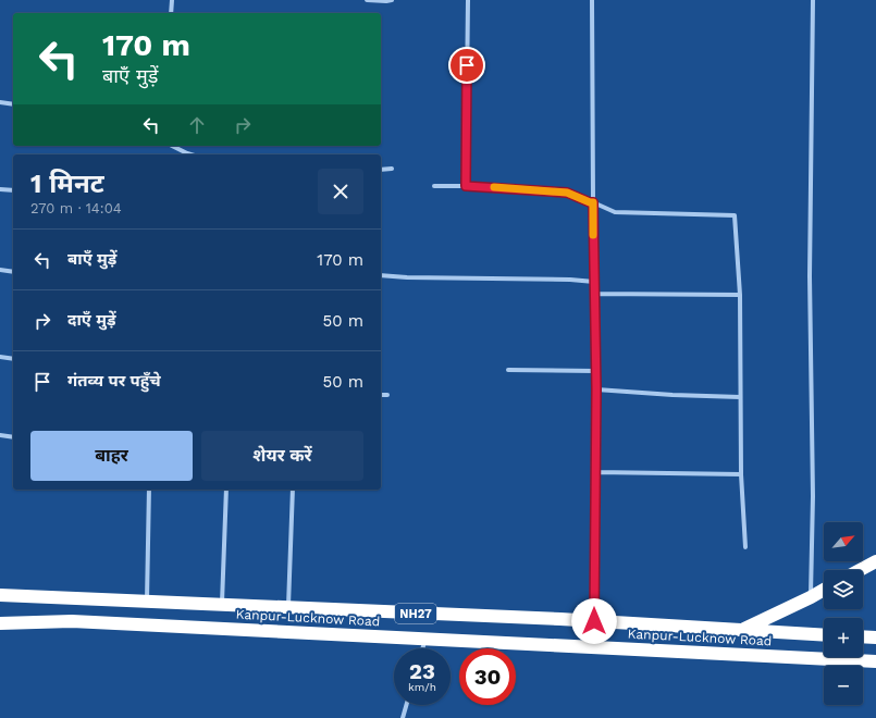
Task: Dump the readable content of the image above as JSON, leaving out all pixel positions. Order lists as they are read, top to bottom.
{
  "streets": {
    "highway": ["NH27", "Kanpur-Lucknow Road"]
  },
  "north": "top right",
  "page": {
    "turn": ["170 m", "बाएँ मुड़ें"],
    "heading": ["1 मिनट", "270 m · 14:04"],
    "list": [
      {
        "name": "बाएँ मुड़ें",
        "value": "170 m"
      },
      {
        "name": "दाएँ मुड़ें",
        "value": "50 m"
      },
      {
        "name": "गंतव्य पर पहुँचे",
        "value": "50 m"
      }
    ],
    "buttons": ["बाहर", "शेयर करें"],
    "map_buttons": ["+", "−"],
    "speed": "23 km/h",
    "limit": "30"
  }
}
